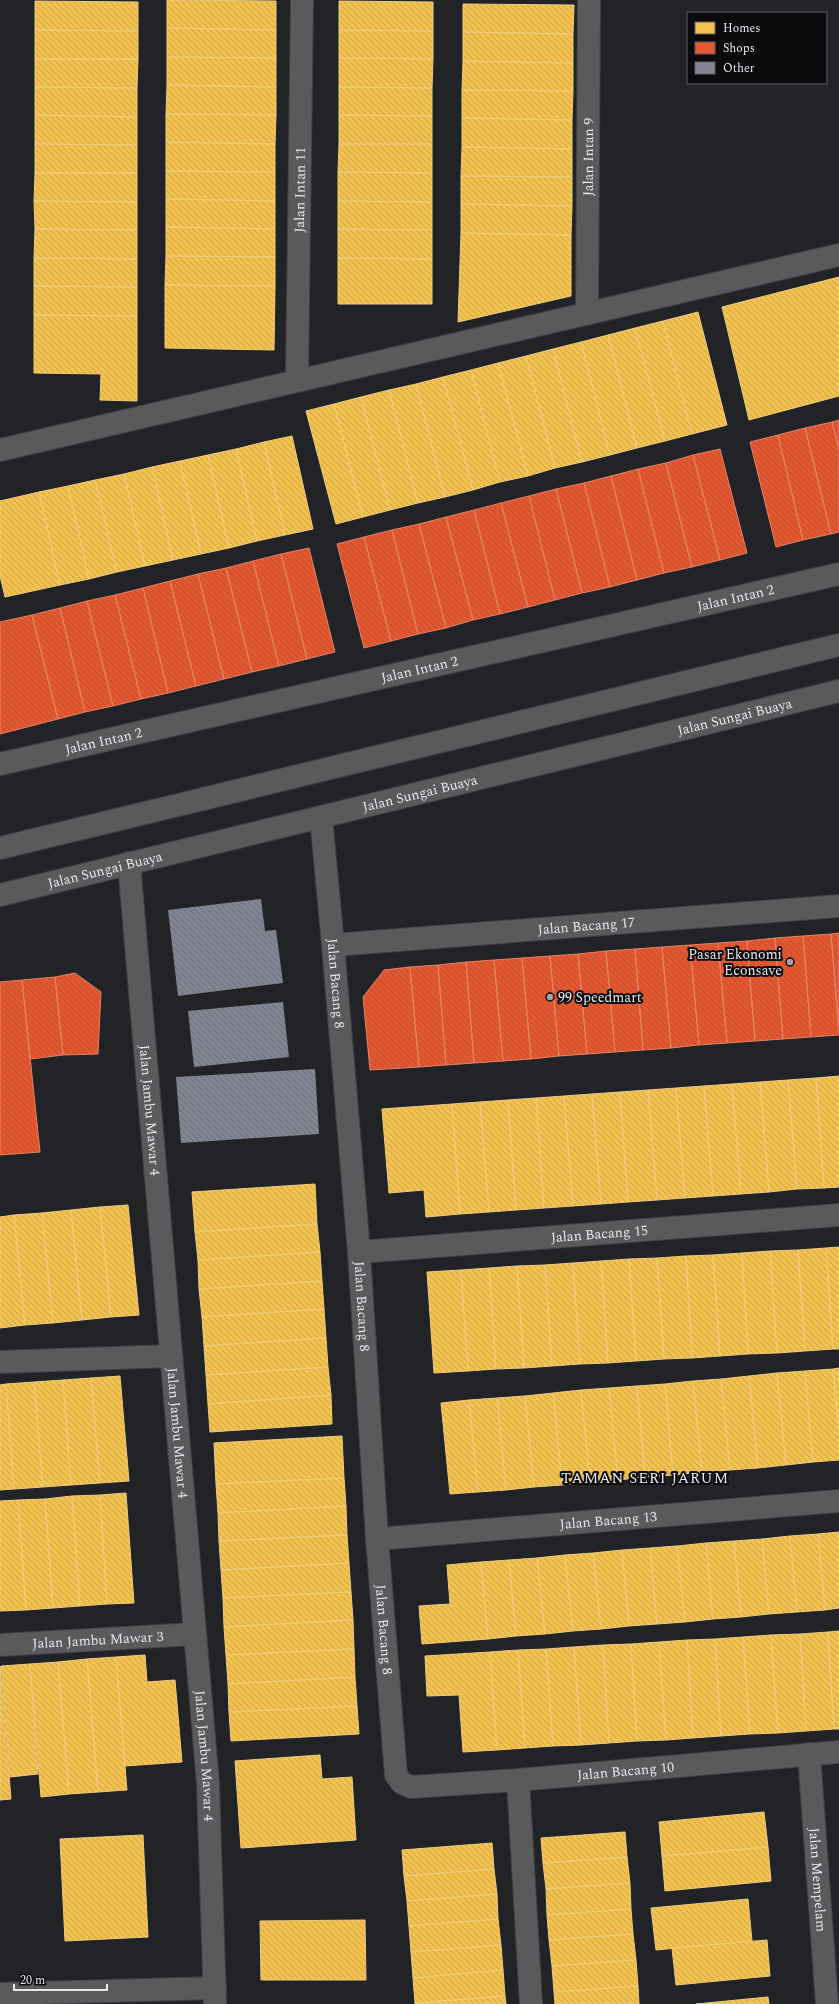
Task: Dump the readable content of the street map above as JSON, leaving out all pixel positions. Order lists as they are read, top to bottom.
{
  "streets": {
    "street": [
      "Jalan Intan 9",
      "Jalan Intan 11",
      "Jalan Intan 2",
      "Jalan Sungai Buaya",
      "Jalan Bacang 17",
      "Jalan Bacang 8",
      "Jalan Jambu Mawar 4",
      "Jalan Bacang 15",
      "Jalan Bacang 13",
      "Jalan Jambu Mawar 3",
      "Jalan Bacang 10",
      "Jalan Mempelam"
    ]
  },
  "crossings": [
    ["Jalan Sungai Buaya", "Jalan Bacang 8"],
    ["Jalan Sungai Buaya", "Jalan Jambu Mawar 4"],
    ["Jalan Bacang 17", "Jalan Bacang 8"],
    ["Jalan Bacang 8", "Jalan Bacang 15"],
    ["Jalan Bacang 8", "Jalan Bacang 13"],
    ["Jalan Bacang 8", "Jalan Bacang 10"],
    ["Jalan Jambu Mawar 4", "Jalan Jambu Mawar 3"],
    ["Jalan Bacang 10", "Jalan Mempelam"]
  ],
  "districts": ["TAMAN SERI JARUM"],
  "places": ["Pasar Ekonomi Econsave", "99 Speedmart"],
  "legend": ["Homes", "Shops", "Other"],
  "scale_bar": "20 m"
}
